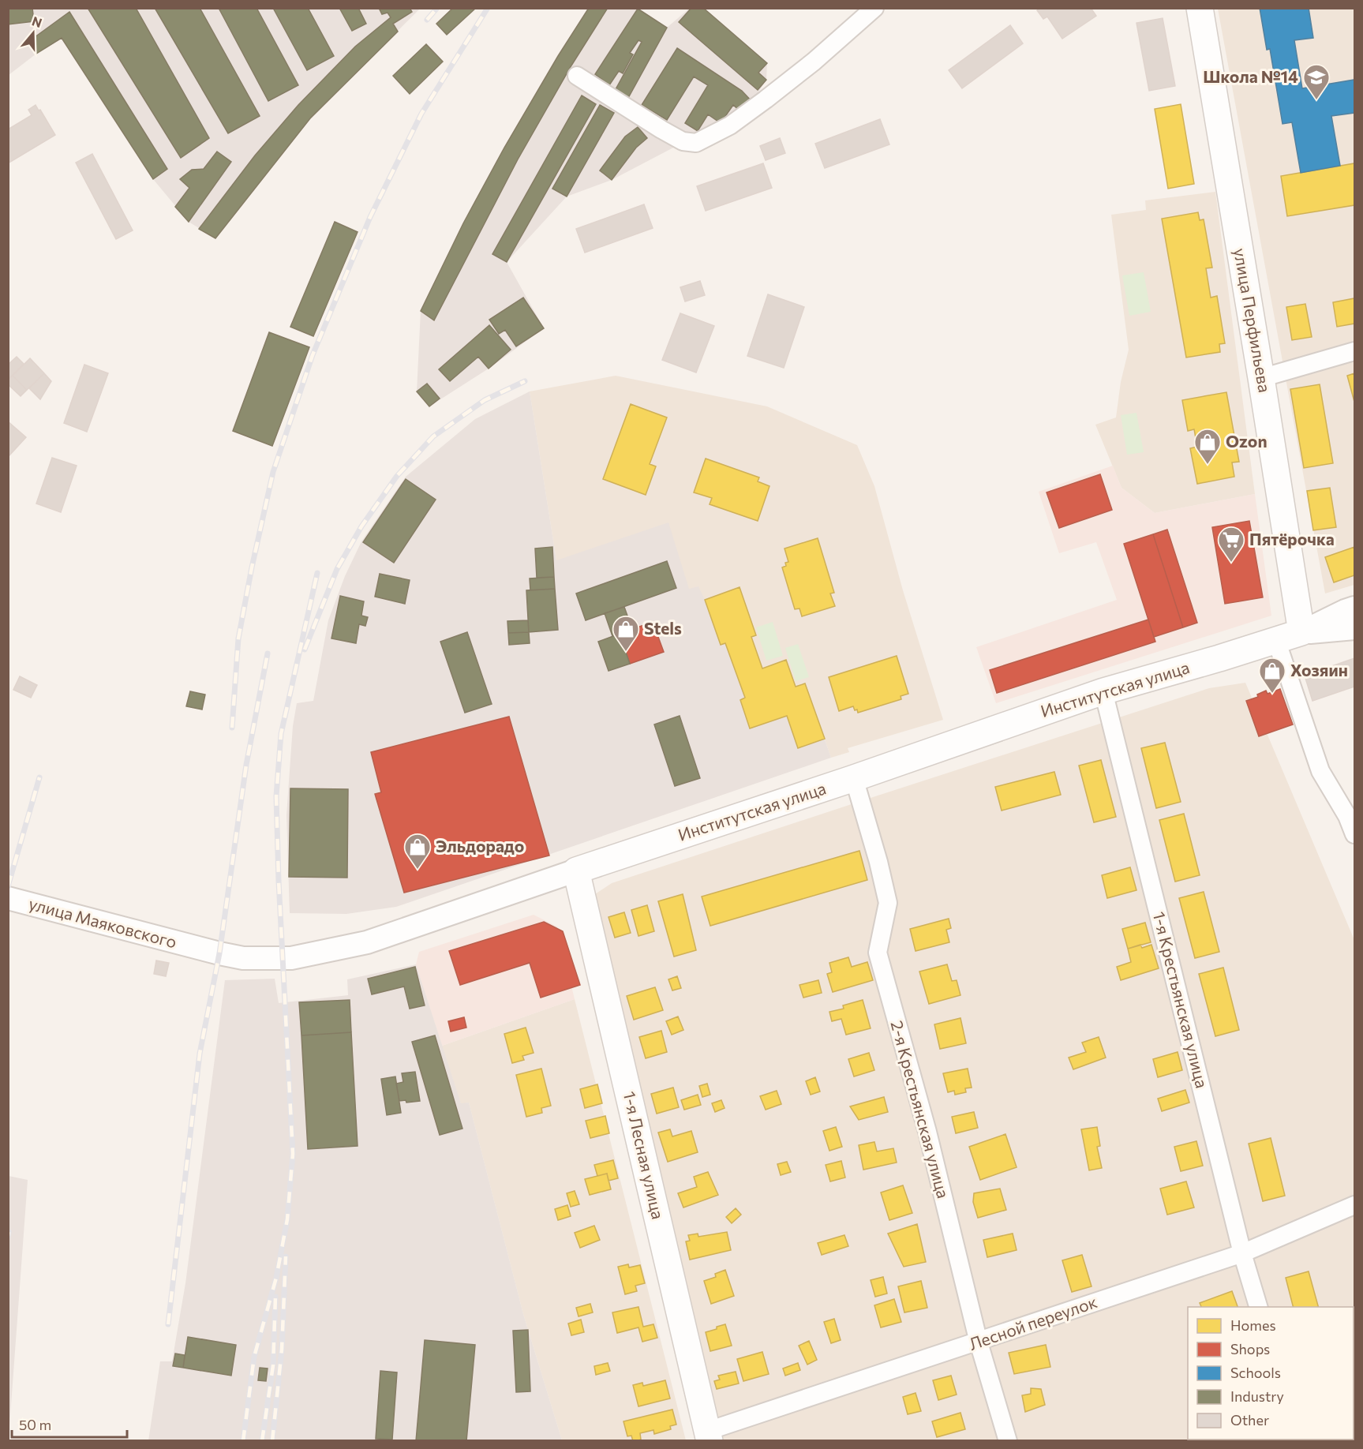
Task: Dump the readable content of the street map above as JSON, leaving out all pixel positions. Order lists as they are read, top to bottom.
{
  "streets": {
    "main road": ["улица Перфильева", "Институтская улица", "1-я Лесная улица"],
    "street": [
      "улица Маяковского",
      "1-я Крестьянская улица",
      "2-я Крестьянская улица",
      "Лесной переулок"
    ]
  },
  "crossings": [
    ["улица Перфильева", "Институтская улица"],
    ["Институтская улица", "улица Маяковского"],
    ["Институтская улица", "1-я Крестьянская улица"],
    ["Институтская улица", "2-я Крестьянская улица"],
    ["Институтская улица", "1-я Лесная улица"],
    ["1-я Крестьянская улица", "Лесной переулок"],
    ["2-я Крестьянская улица", "Лесной переулок"],
    ["1-я Лесная улица", "Лесной переулок"]
  ],
  "places": {
    "school or university": ["Школа №14"],
    "shop": [
      "Ozon",
      "Stels",
      "Хозяин",
      "Эльдорадо"
    ],
    "supermarket": ["Пятёрочка"]
  },
  "legend": [
    "Homes",
    "Shops",
    "Schools",
    "Industry",
    "Other"
  ],
  "scale_bar": "50 m",
  "north": "top"
}
